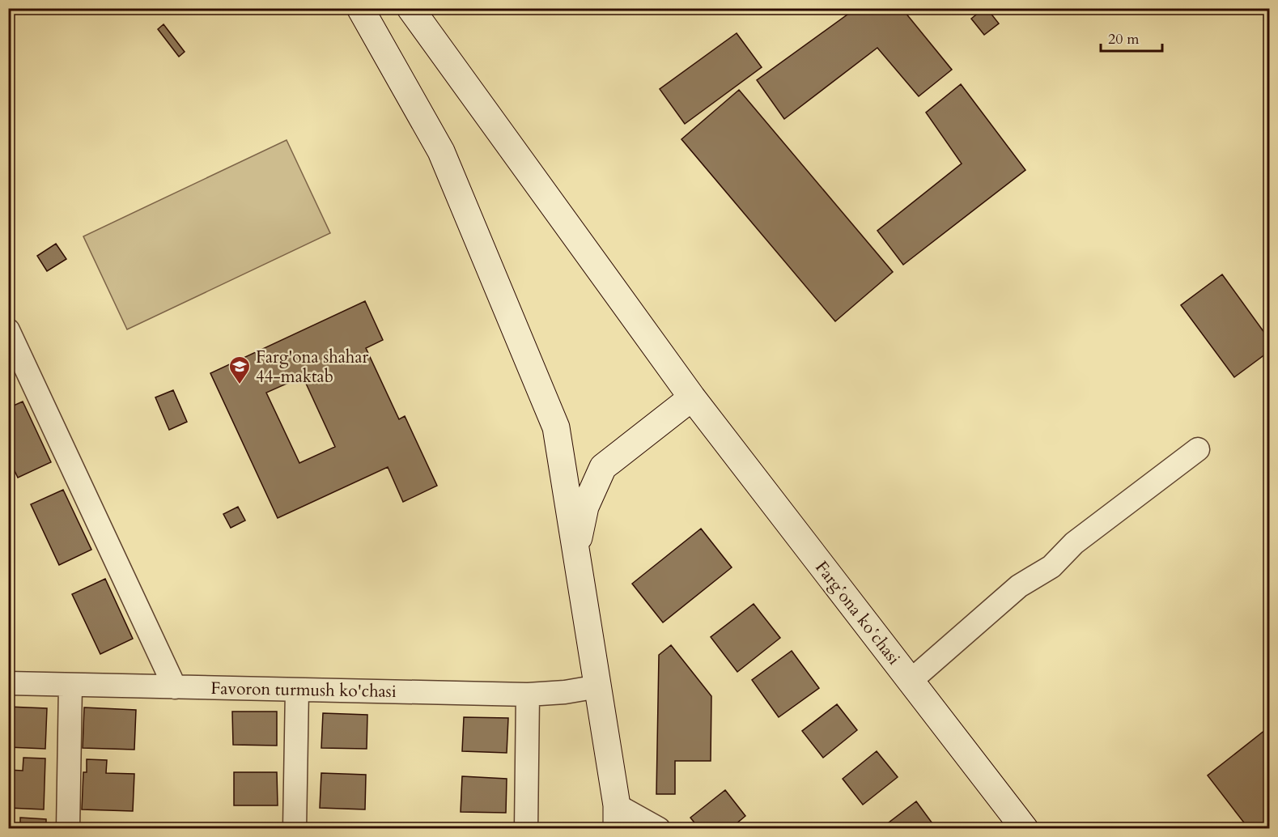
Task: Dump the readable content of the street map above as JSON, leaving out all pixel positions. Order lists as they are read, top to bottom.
{
  "streets": {
    "street": ["Fargʻona koʻchasi", "Favoron turmush ko'chasi"]
  },
  "places": {
    "school or university": ["Farg'ona shahar 44-maktab"]
  },
  "scale_bar": "20 m"
}
